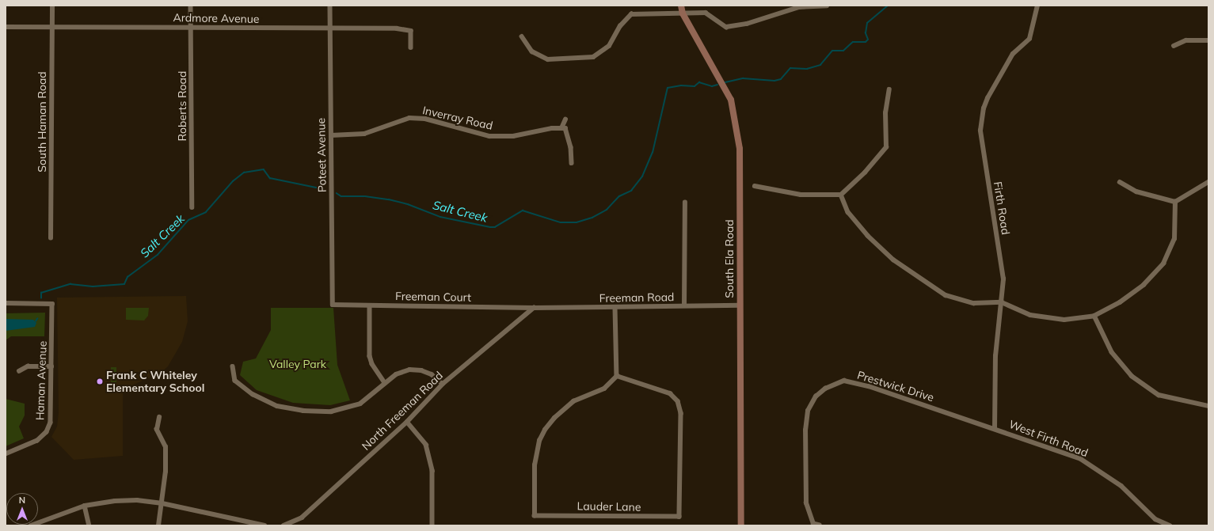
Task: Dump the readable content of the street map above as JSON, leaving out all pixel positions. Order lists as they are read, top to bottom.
{
  "streets": {
    "main road": ["South Ela Road"],
    "street": [
      "Ardmore Avenue",
      "Roberts Road",
      "Inverray Road",
      "South Haman Road",
      "Poteet Avenue",
      "Firth Road",
      "Freeman Court",
      "Freeman Road",
      "Haman Avenue",
      "Prestwick Drive",
      "North Freeman Road",
      "West Firth Road",
      "Lauder Lane"
    ]
  },
  "crossings": [
    ["Ardmore Avenue", "Roberts Road"],
    ["Ardmore Avenue", "South Haman Road"],
    ["Ardmore Avenue", "Poteet Avenue"],
    ["Inverray Road", "Poteet Avenue"],
    ["Poteet Avenue", "Freeman Court"],
    ["Firth Road", "Prestwick Drive"],
    ["Firth Road", "West Firth Road"],
    ["South Ela Road", "Freeman Road"],
    ["Freeman Court", "Freeman Road"],
    ["Freeman Court", "North Freeman Road"],
    ["Freeman Road", "North Freeman Road"],
    ["Prestwick Drive", "West Firth Road"]
  ],
  "water": ["Salt Creek"],
  "parks": ["Valley Park"],
  "places": ["Frank C Whiteley Elementary School"],
  "north": "top"
}
